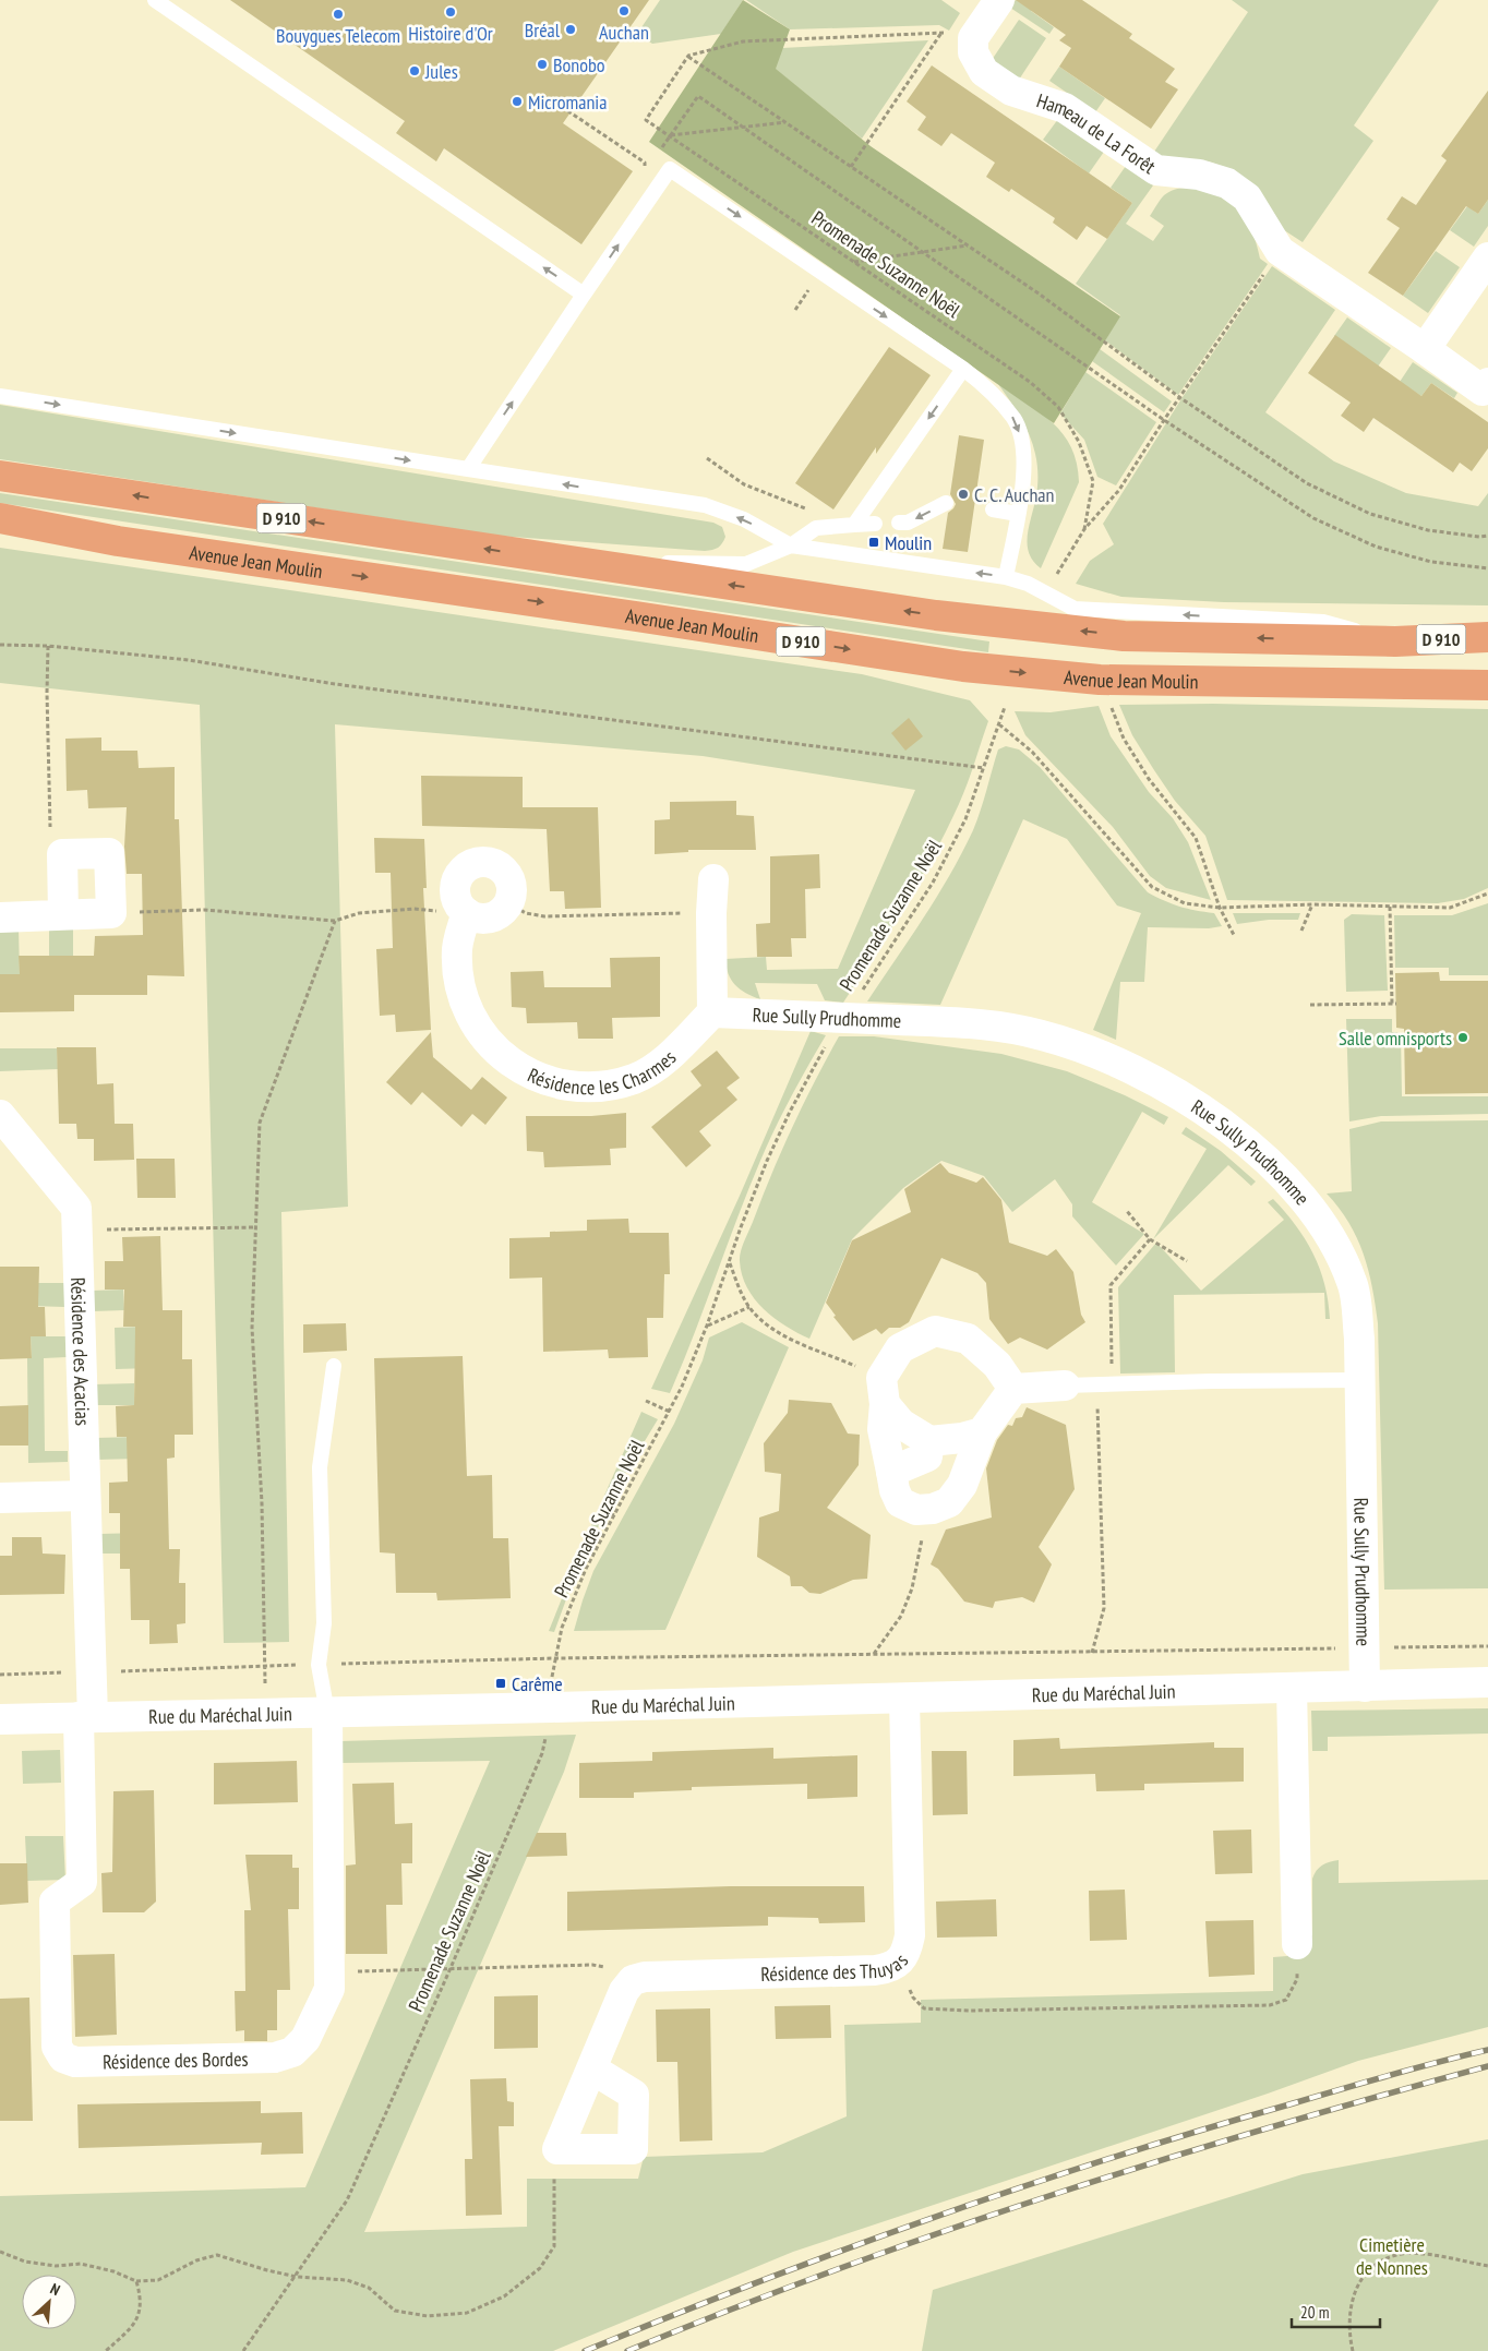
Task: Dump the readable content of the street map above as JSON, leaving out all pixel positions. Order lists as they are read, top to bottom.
{
  "streets": {
    "main road": ["D 910", "Avenue Jean Moulin"],
    "street": [
      "Hameau de La Forêt",
      "Rue Sully Prudhomme",
      "Résidence les Charmes",
      "Résidence des Acacias",
      "Rue du Maréchal Juin",
      "Résidence des Thuyas",
      "Résidence des Bordes"
    ],
    "path": ["Promenade Suzanne Noël"]
  },
  "crossings": [
    ["Hameau de La Forêt", "Promenade Suzanne Noël"],
    ["Promenade Suzanne Noël", "Rue Sully Prudhomme"],
    ["Promenade Suzanne Noël", "Rue du Maréchal Juin"],
    ["D 910", "Avenue Jean Moulin"],
    ["Rue Sully Prudhomme", "Résidence les Charmes"],
    ["Rue Sully Prudhomme", "Rue du Maréchal Juin"],
    ["Résidence des Acacias", "Rue du Maréchal Juin"],
    ["Résidence des Acacias", "Résidence des Bordes"],
    ["Rue du Maréchal Juin", "Résidence des Thuyas"],
    ["Rue du Maréchal Juin", "Résidence des Bordes"]
  ],
  "parks": ["Cimetière de Nonnes"],
  "places": {
    "other": [
      "Auchan",
      "Histoire d'Or",
      "Bouygues Telecom",
      "Bréal",
      "Bonobo",
      "Jules",
      "Micromania",
      "C. C. Auchan",
      "Salle omnisports"
    ],
    "transit": ["Moulin", "Carême"]
  },
  "scale_bar": "20 m",
  "north": "top right"
}
